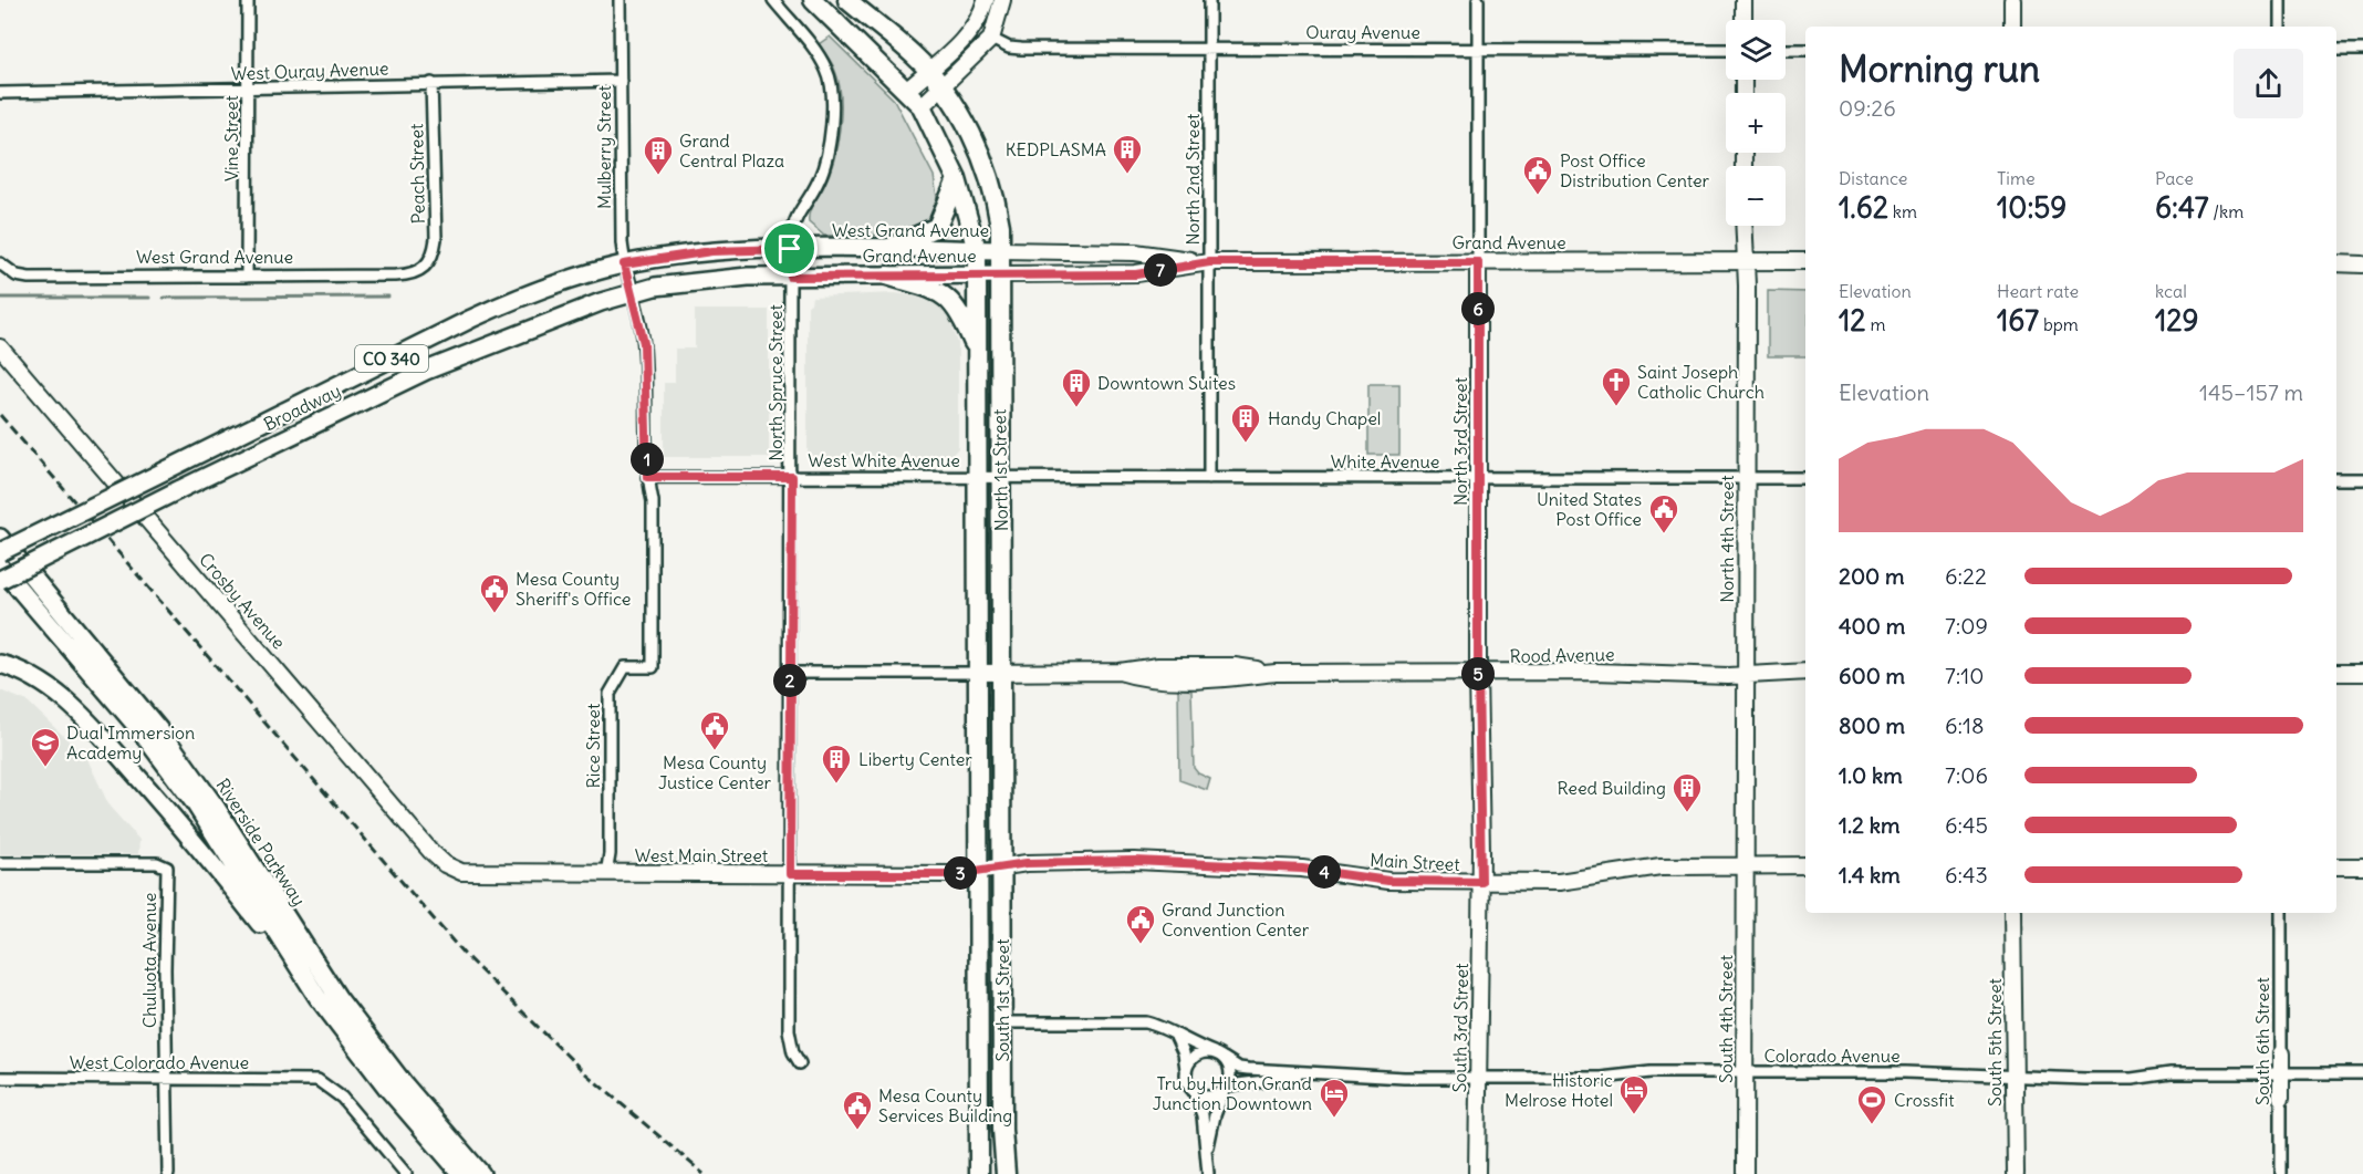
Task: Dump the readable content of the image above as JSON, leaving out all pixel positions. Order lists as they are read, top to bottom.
{
  "streets": {
    "highway": ["North 1st Street", "South 1st Street"],
    "main road": [
      "West Grand Avenue",
      "Grand Avenue",
      "CO 340",
      "Broadway",
      "Riverside Parkway"
    ],
    "street": [
      "Ouray Avenue",
      "West Ouray Avenue",
      "Vine Street",
      "Mulberry Street",
      "Peach Street",
      "North 2nd Street",
      "North Spruce Street",
      "North 3rd Street",
      "West White Avenue",
      "White Avenue",
      "North 4th Street",
      "Crosby Avenue",
      "Rood Avenue",
      "Rice Street",
      "West Main Street",
      "Main Street",
      "Chuluota Avenue",
      "South 4th Street",
      "South 3rd Street",
      "South 6th Street",
      "South 5th Street",
      "Colorado Avenue",
      "West Colorado Avenue"
    ]
  },
  "crossings": [
    ["Ouray Avenue", "North 2nd Street"],
    ["Ouray Avenue", "North 3rd Street"],
    ["West Ouray Avenue", "Vine Street"],
    ["West Ouray Avenue", "Mulberry Street"],
    ["West Ouray Avenue", "Peach Street"],
    ["Vine Street", "West Grand Avenue"],
    ["Mulberry Street", "West Grand Avenue"],
    ["Mulberry Street", "Grand Avenue"],
    ["Mulberry Street", "Broadway"],
    ["Mulberry Street", "Rice Street"],
    ["Peach Street", "West Grand Avenue"],
    ["North 2nd Street", "Grand Avenue"],
    ["North 2nd Street", "White Avenue"],
    ["West Grand Avenue", "Grand Avenue"],
    ["West Grand Avenue", "North Spruce Street"],
    ["West Grand Avenue", "Broadway"],
    ["West Grand Avenue", "North 1st Street"],
    ["Grand Avenue", "North Spruce Street"],
    ["Grand Avenue", "Broadway"],
    ["Grand Avenue", "North 3rd Street"],
    ["Grand Avenue", "North 1st Street"],
    ["Grand Avenue", "North 4th Street"],
    ["Grand Avenue", "Rice Street"],
    ["North Spruce Street", "West White Avenue"],
    ["North Spruce Street", "West Main Street"],
    ["Broadway", "Rice Street"],
    ["North 3rd Street", "White Avenue"],
    ["North 3rd Street", "Rood Avenue"],
    ["North 3rd Street", "Main Street"],
    ["North 3rd Street", "South 3rd Street"],
    ["West White Avenue", "White Avenue"],
    ["West White Avenue", "North 1st Street"],
    ["West White Avenue", "Rice Street"],
    ["White Avenue", "North 1st Street"],
    ["White Avenue", "North 4th Street"],
    ["North 1st Street", "Rood Avenue"],
    ["North 1st Street", "West Main Street"],
    ["North 1st Street", "Main Street"],
    ["North 1st Street", "South 1st Street"],
    ["North 4th Street", "Rood Avenue"],
    ["North 4th Street", "Main Street"],
    ["North 4th Street", "South 4th Street"],
    ["Crosby Avenue", "West Main Street"],
    ["Rice Street", "West Main Street"],
    ["West Main Street", "Main Street"],
    ["West Main Street", "South 1st Street"],
    ["Main Street", "South 1st Street"],
    ["Main Street", "South 4th Street"],
    ["Main Street", "South 3rd Street"],
    ["Chuluota Avenue", "West Colorado Avenue"],
    ["South 4th Street", "Colorado Avenue"],
    ["South 3rd Street", "Colorado Avenue"],
    ["South 6th Street", "Colorado Avenue"],
    ["South 5th Street", "Colorado Avenue"]
  ],
  "places": {
    "building": [
      "KEDPLASMA",
      "Grand Central Plaza",
      "Downtown Suites",
      "Handy Chapel",
      "Liberty Center",
      "Reed Building"
    ],
    "public building": [
      "Post Office Distribution Center",
      "United States Post Office",
      "Mesa County Sheriff's Office",
      "Mesa County Justice Center",
      "Grand Junction Convention Center",
      "Mesa County Services Building"
    ],
    "church": ["Saint Joseph Catholic Church"],
    "school or university": ["Dual Immersion Academy"],
    "hotel": ["Historic Melrose Hotel", "Tru by Hilton Grand Junction Downtown"],
    "sports": ["Crossfit"]
  },
  "page": {
    "map_buttons": ["+", "−"],
    "heading": ["Morning run", "09:26"],
    "stats": [
      ["Distance", "1.62 km"],
      ["Time", "10:59"],
      ["Pace", "6:47 /km"],
      ["Elevation", "12 m"],
      ["Heart rate", "167 bpm"],
      ["kcal", "129"]
    ],
    "pins": [
      "7",
      "6",
      "1",
      "5",
      "2",
      "4",
      "3"
    ],
    "chart": ["Elevation", "145–157 m"],
    "list": [
      {
        "name": "200 m",
        "note": "6:22"
      },
      {
        "name": "400 m",
        "note": "7:09"
      },
      {
        "name": "600 m",
        "note": "7:10"
      },
      {
        "name": "800 m",
        "note": "6:18"
      },
      {
        "name": "1.0 km",
        "note": "7:06"
      },
      {
        "name": "1.2 km",
        "note": "6:45"
      },
      {
        "name": "1.4 km",
        "note": "6:43"
      }
    ]
  }
}
